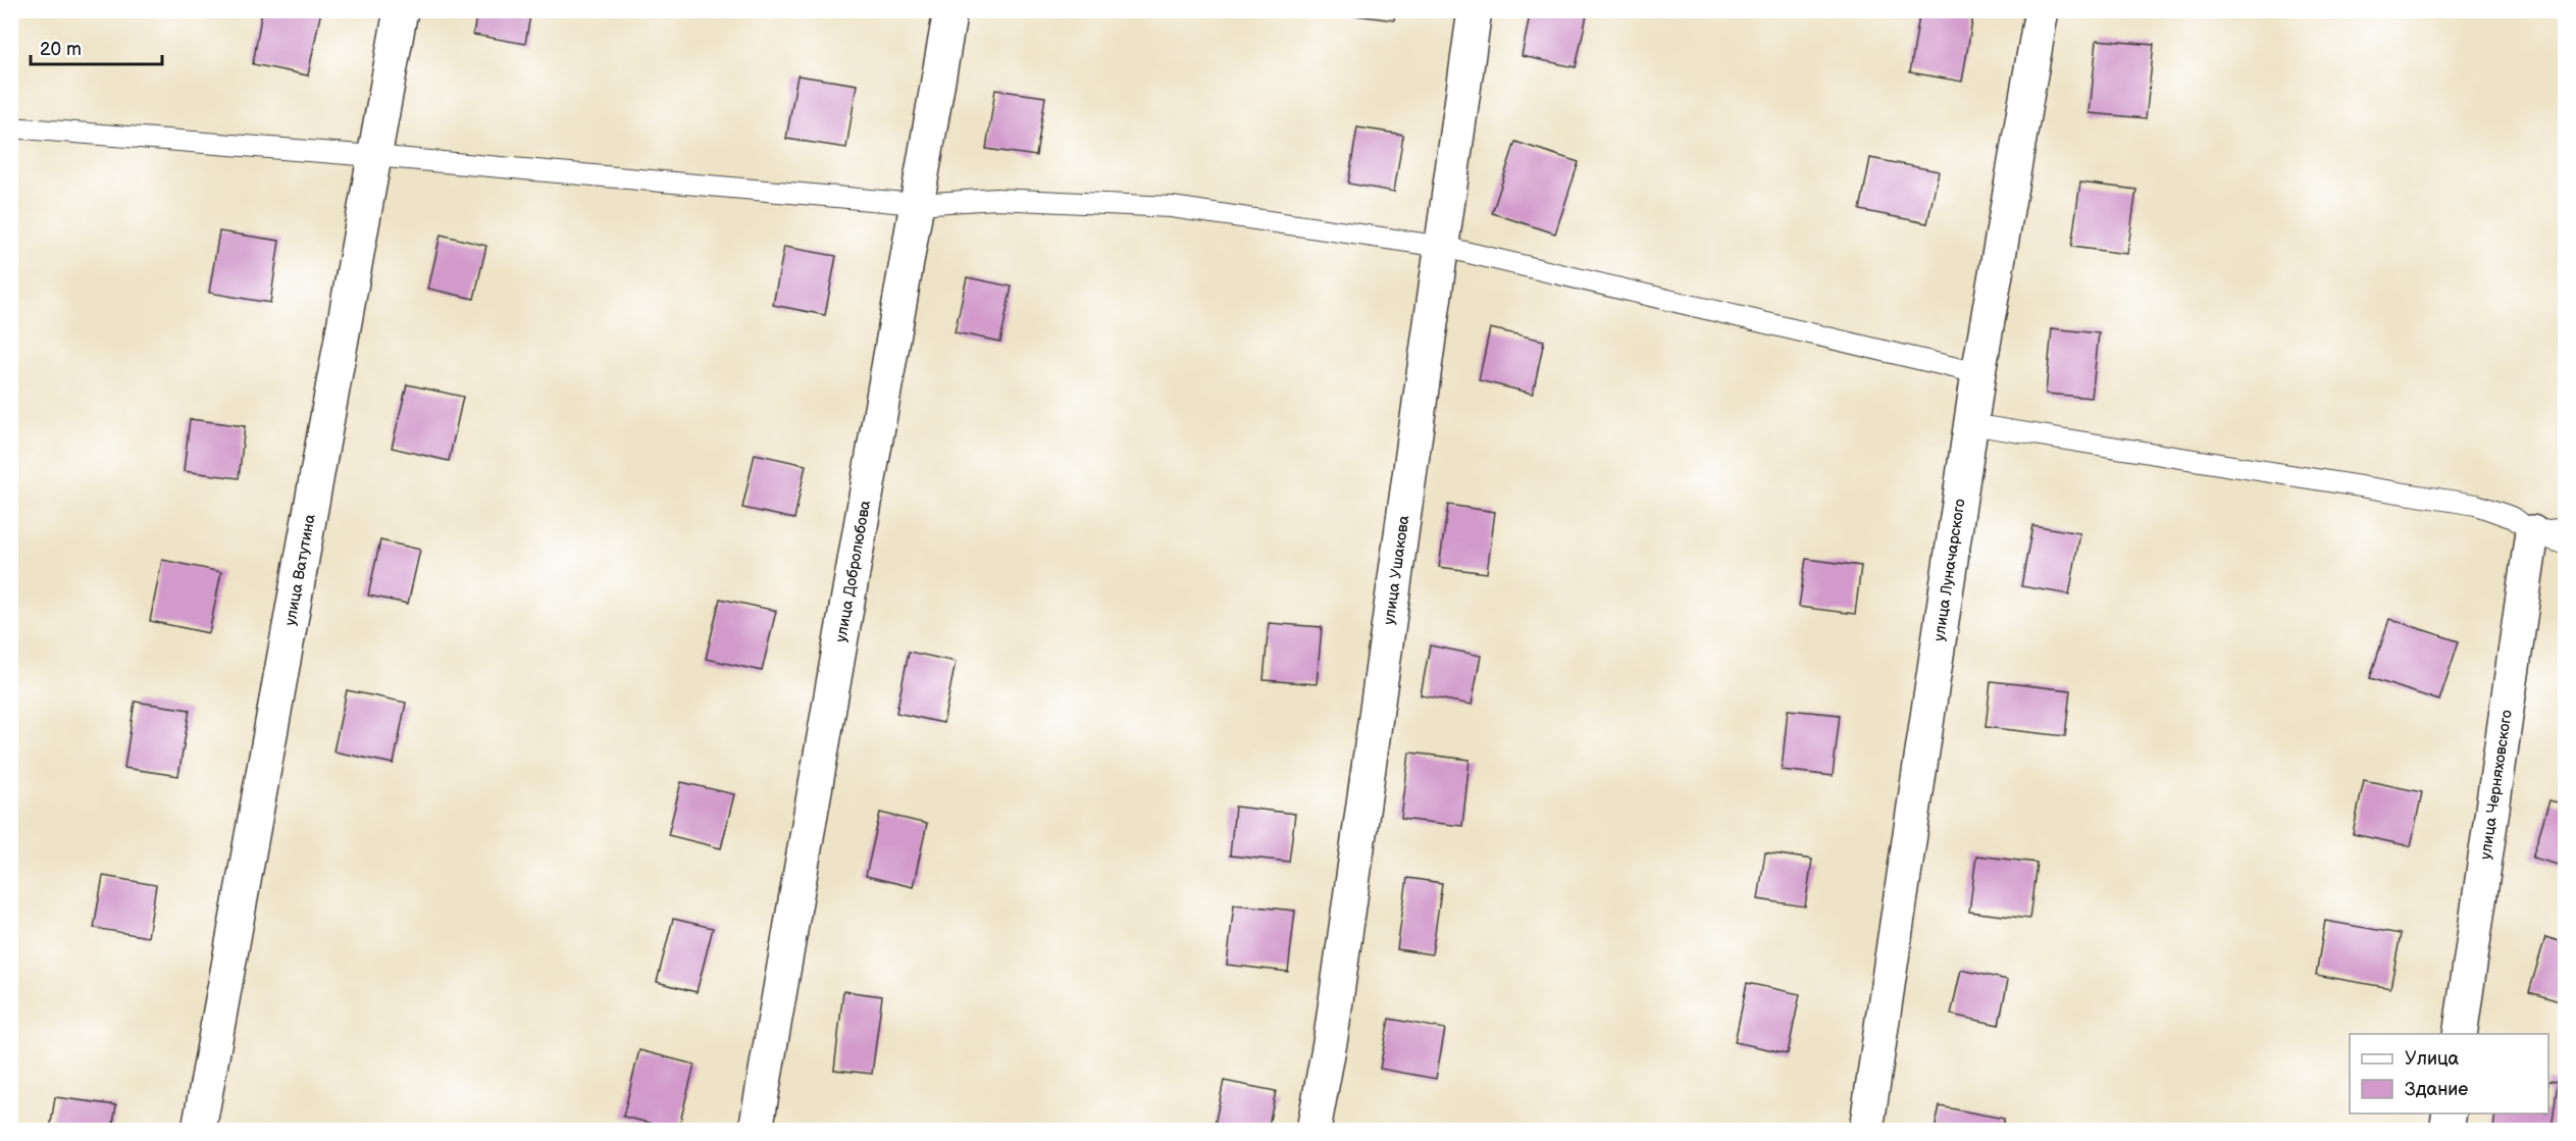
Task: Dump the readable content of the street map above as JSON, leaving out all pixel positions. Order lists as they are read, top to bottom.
{
  "streets": {
    "street": [
      "улица Ватутина",
      "улица Луначарского",
      "улица Добролюбова",
      "улица Ушакова",
      "улица Черняховского"
    ]
  },
  "legend": ["Улица", "Здание"],
  "scale_bar": "20 m"
}
